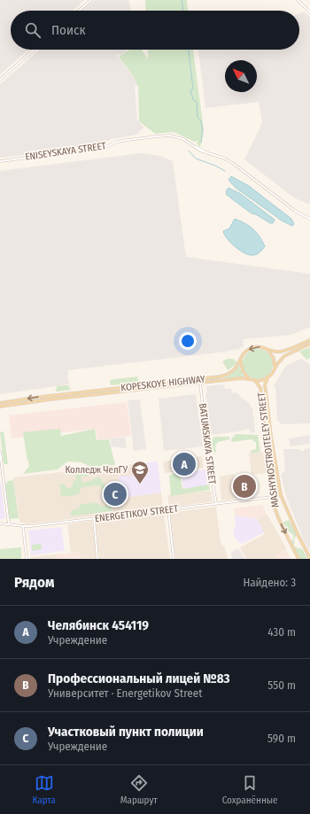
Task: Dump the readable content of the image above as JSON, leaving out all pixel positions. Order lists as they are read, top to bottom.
{
  "streets": {
    "main road": ["KOPESKOYE HIGHWAY", "MASHYNOSTROITELEY STREET"],
    "street": ["ENISEYSKAYA STREET", "BATUMSKAYA STREET", "ENERGETIKOV STREET"]
  },
  "crossings": [
    ["KOPESKOYE HIGHWAY", "BATUMSKAYA STREET"],
    ["KOPESKOYE HIGHWAY", "MASHYNOSTROITELEY STREET"],
    ["BATUMSKAYA STREET", "ENERGETIKOV STREET"],
    ["MASHYNOSTROITELEY STREET", "ENERGETIKOV STREET"]
  ],
  "places": {
    "school or university": ["Колледж ЧелГУ"]
  },
  "north": "top left",
  "page": {
    "search": "Поиск",
    "pins": ["A", "B", "C"],
    "heading": ["Рядом", "Найдено: 3"],
    "list": [
      {
        "mark": "A",
        "name": "Челябинск 454119",
        "note": "Учреждение",
        "value": "430 m"
      },
      {
        "mark": "B",
        "name": "Профессиональный лицей №83",
        "note": "Университет · Energetikov Street",
        "value": "550 m"
      },
      {
        "mark": "C",
        "name": "Участковый пункт полиции",
        "note": "Учреждение",
        "value": "590 m"
      }
    ],
    "nav": ["Карта", "Маршрут", "Сохранённые"]
  }
}
